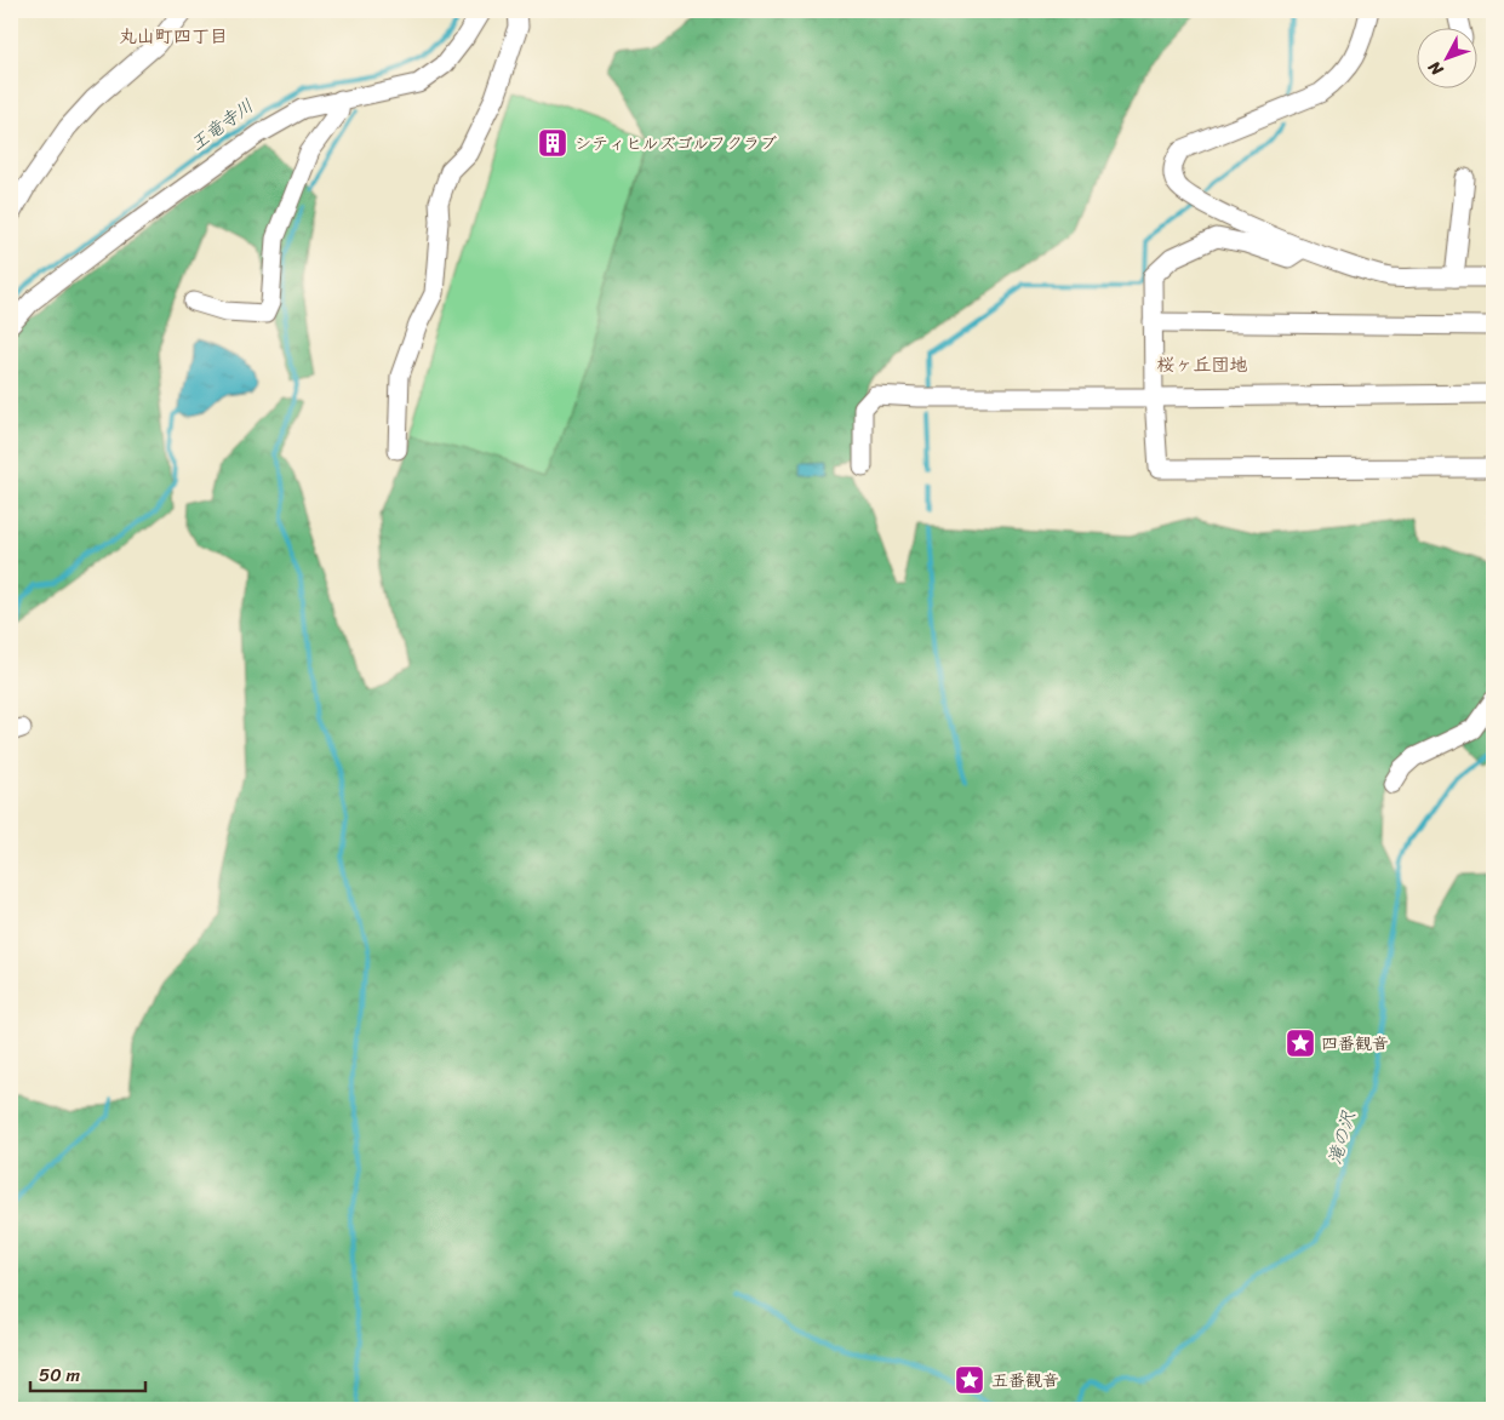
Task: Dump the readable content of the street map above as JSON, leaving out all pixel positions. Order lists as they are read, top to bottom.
{
  "districts": ["丸山町四丁目", "桜ヶ丘団地"],
  "water": ["王竜寺川", "滝の沢"],
  "places": {
    "building": ["シティヒルズゴルフクラブ"],
    "place": ["四番観音", "五番観音"]
  },
  "scale_bar": "50 m",
  "north": "bottom left"
}
